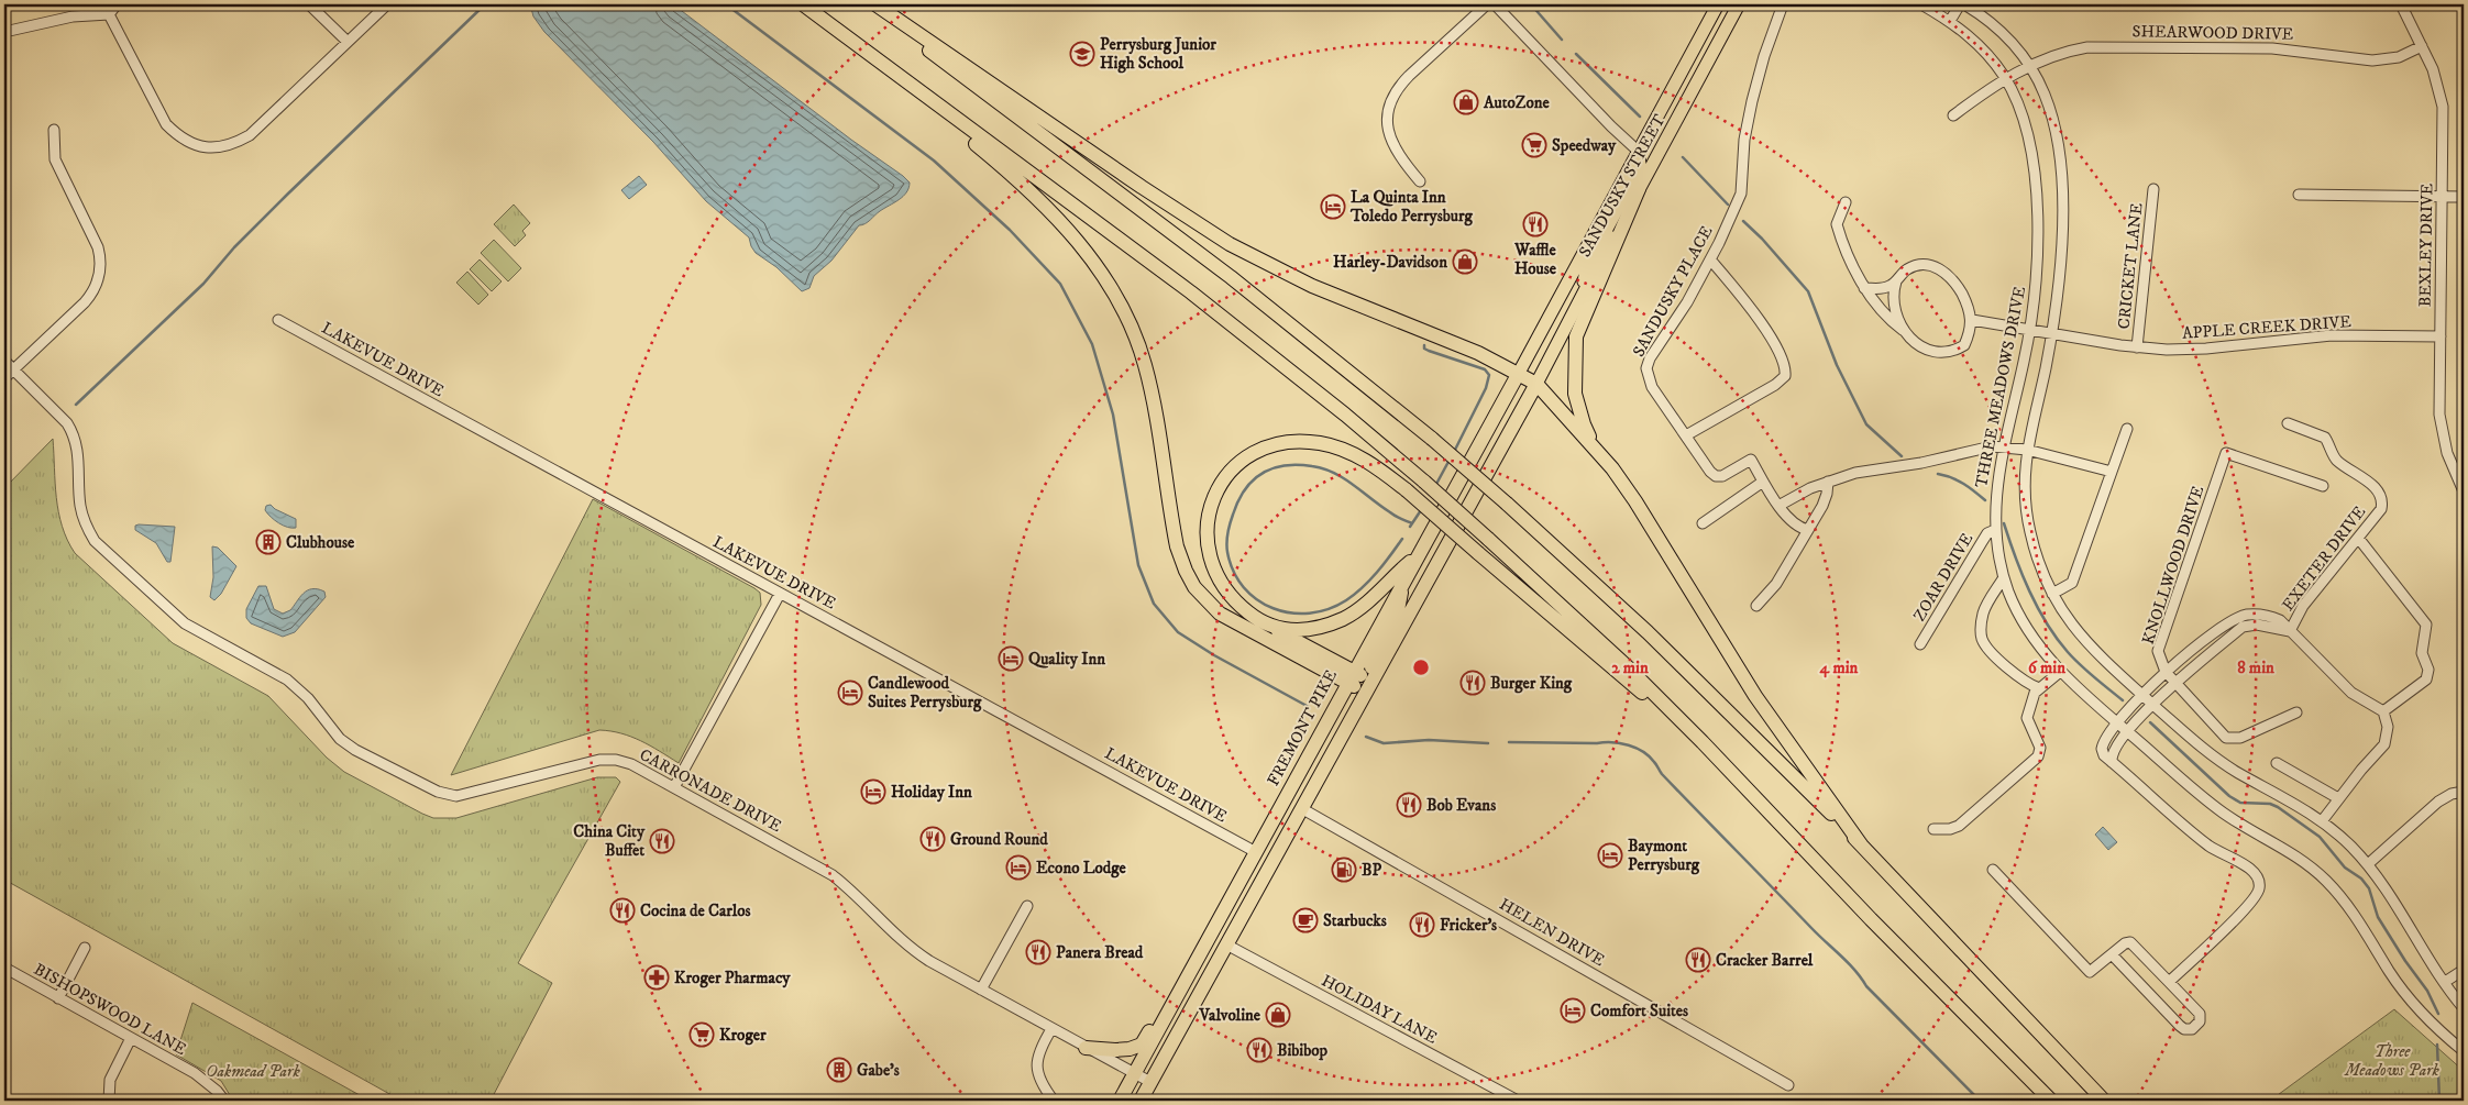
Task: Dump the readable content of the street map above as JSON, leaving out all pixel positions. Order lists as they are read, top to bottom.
{
  "streets": {
    "highway": ["FREMONT PIKE"],
    "main road": ["SANDUSKY STREET"],
    "street": [
      "SHEARWOOD DRIVE",
      "BEXLEY DRIVE",
      "CRICKET LANE",
      "SANDUSKY PLACE",
      "APPLE CREEK DRIVE",
      "LAKEVUE DRIVE",
      "THREE MEADOWS DRIVE",
      "EXETER DRIVE",
      "KNOLLWOOD DRIVE",
      "ZOAR DRIVE",
      "CARRONADE DRIVE",
      "HELEN DRIVE",
      "BISHOPSWOOD LANE",
      "HOLIDAY LANE"
    ]
  },
  "crossings": [
    ["SHEARWOOD DRIVE", "BEXLEY DRIVE"],
    ["SHEARWOOD DRIVE", "THREE MEADOWS DRIVE"],
    ["SANDUSKY STREET", "FREMONT PIKE"],
    ["BEXLEY DRIVE", "APPLE CREEK DRIVE"],
    ["CRICKET LANE", "APPLE CREEK DRIVE"],
    ["APPLE CREEK DRIVE", "THREE MEADOWS DRIVE"],
    ["LAKEVUE DRIVE", "FREMONT PIKE"],
    ["THREE MEADOWS DRIVE", "ZOAR DRIVE"],
    ["FREMONT PIKE", "CARRONADE DRIVE"]
  ],
  "parks": ["Three Meadows Park", "Oakmead Park"],
  "places": {
    "school or university": ["Perrysburg Junior High School"],
    "shop": ["AutoZone", "Harley-Davidson", "Valvoline"],
    "supermarket": ["Speedway", "Kroger"],
    "hotel": [
      "La Quinta Inn Toledo Perrysburg",
      "Quality Inn",
      "Candlewood Suites Perrysburg",
      "Holiday Inn",
      "Baymont Perrysburg",
      "Econo Lodge",
      "Comfort Suites"
    ],
    "restaurant": [
      "Waffle House",
      "Burger King",
      "Bob Evans",
      "Ground Round",
      "China City Buffet",
      "Cocina de Carlos",
      "Fricker's",
      "Panera Bread",
      "Cracker Barrel",
      "Bibibop"
    ],
    "building": ["Clubhouse", "Gabe's"],
    "fuel station": ["BP"],
    "cafe": ["Starbucks"],
    "pharmacy": ["Kroger Pharmacy"]
  },
  "rings": [
    "2 min",
    "4 min",
    "6 min",
    "8 min"
  ]
}
